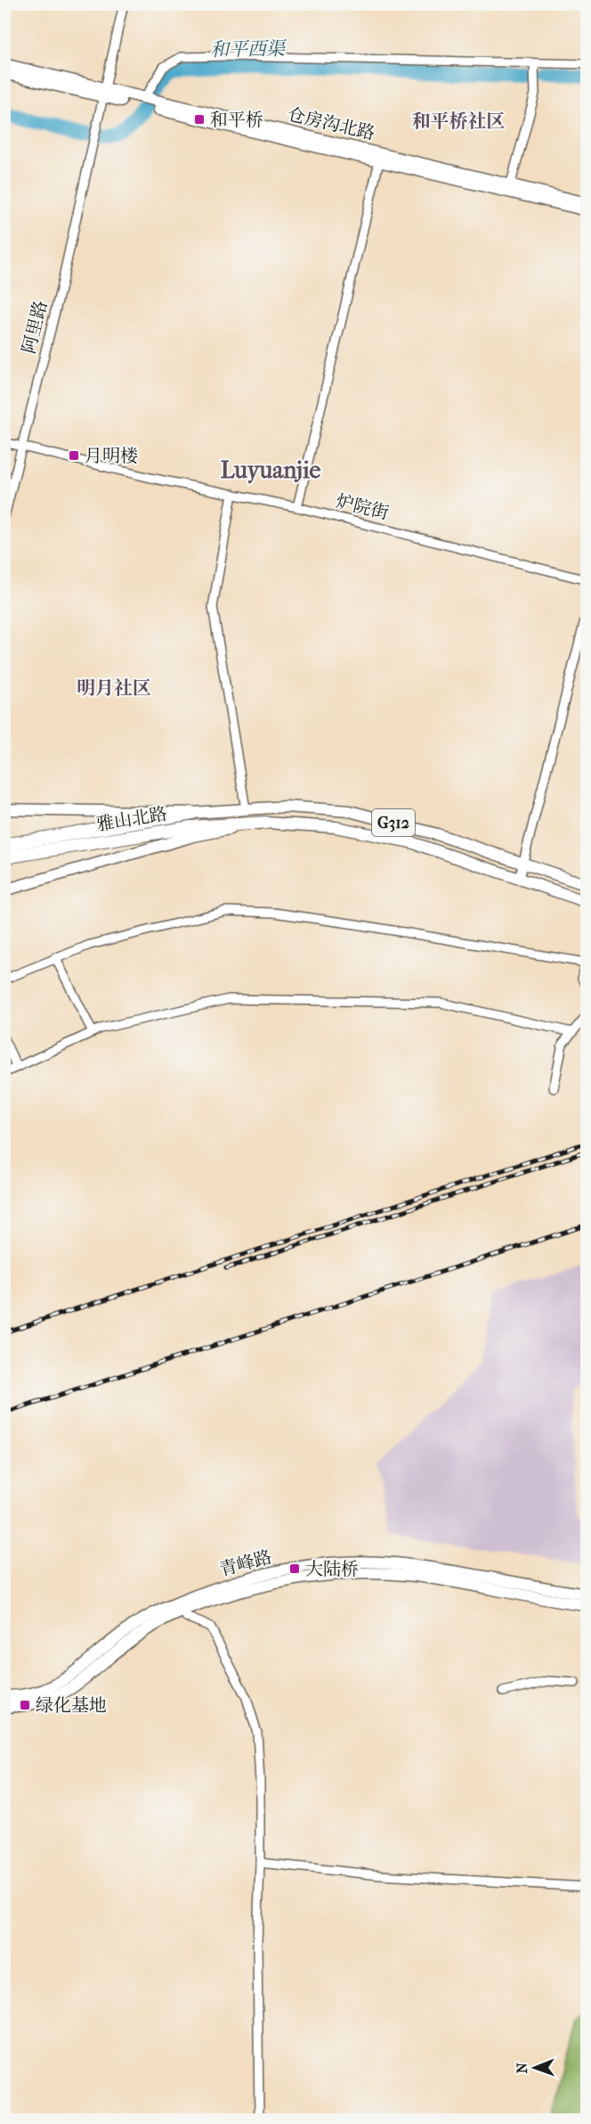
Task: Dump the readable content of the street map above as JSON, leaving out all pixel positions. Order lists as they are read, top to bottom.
{
  "streets": {
    "highway": ["雅山北路"],
    "main road": ["仓房沟北路", "G312", "青峰路"],
    "street": ["阿里路", "炉院街"]
  },
  "crossings": [
    ["仓房沟北路", "阿里路"],
    ["阿里路", "炉院街"],
    ["雅山北路", "G312"]
  ],
  "districts": ["和平桥社区", "Luyuanjie", "明月社区"],
  "water": ["和平西渠"],
  "places": {
    "transit": [
      "和平桥",
      "月明楼",
      "大陆桥",
      "绿化基地"
    ]
  },
  "north": "left"
}
